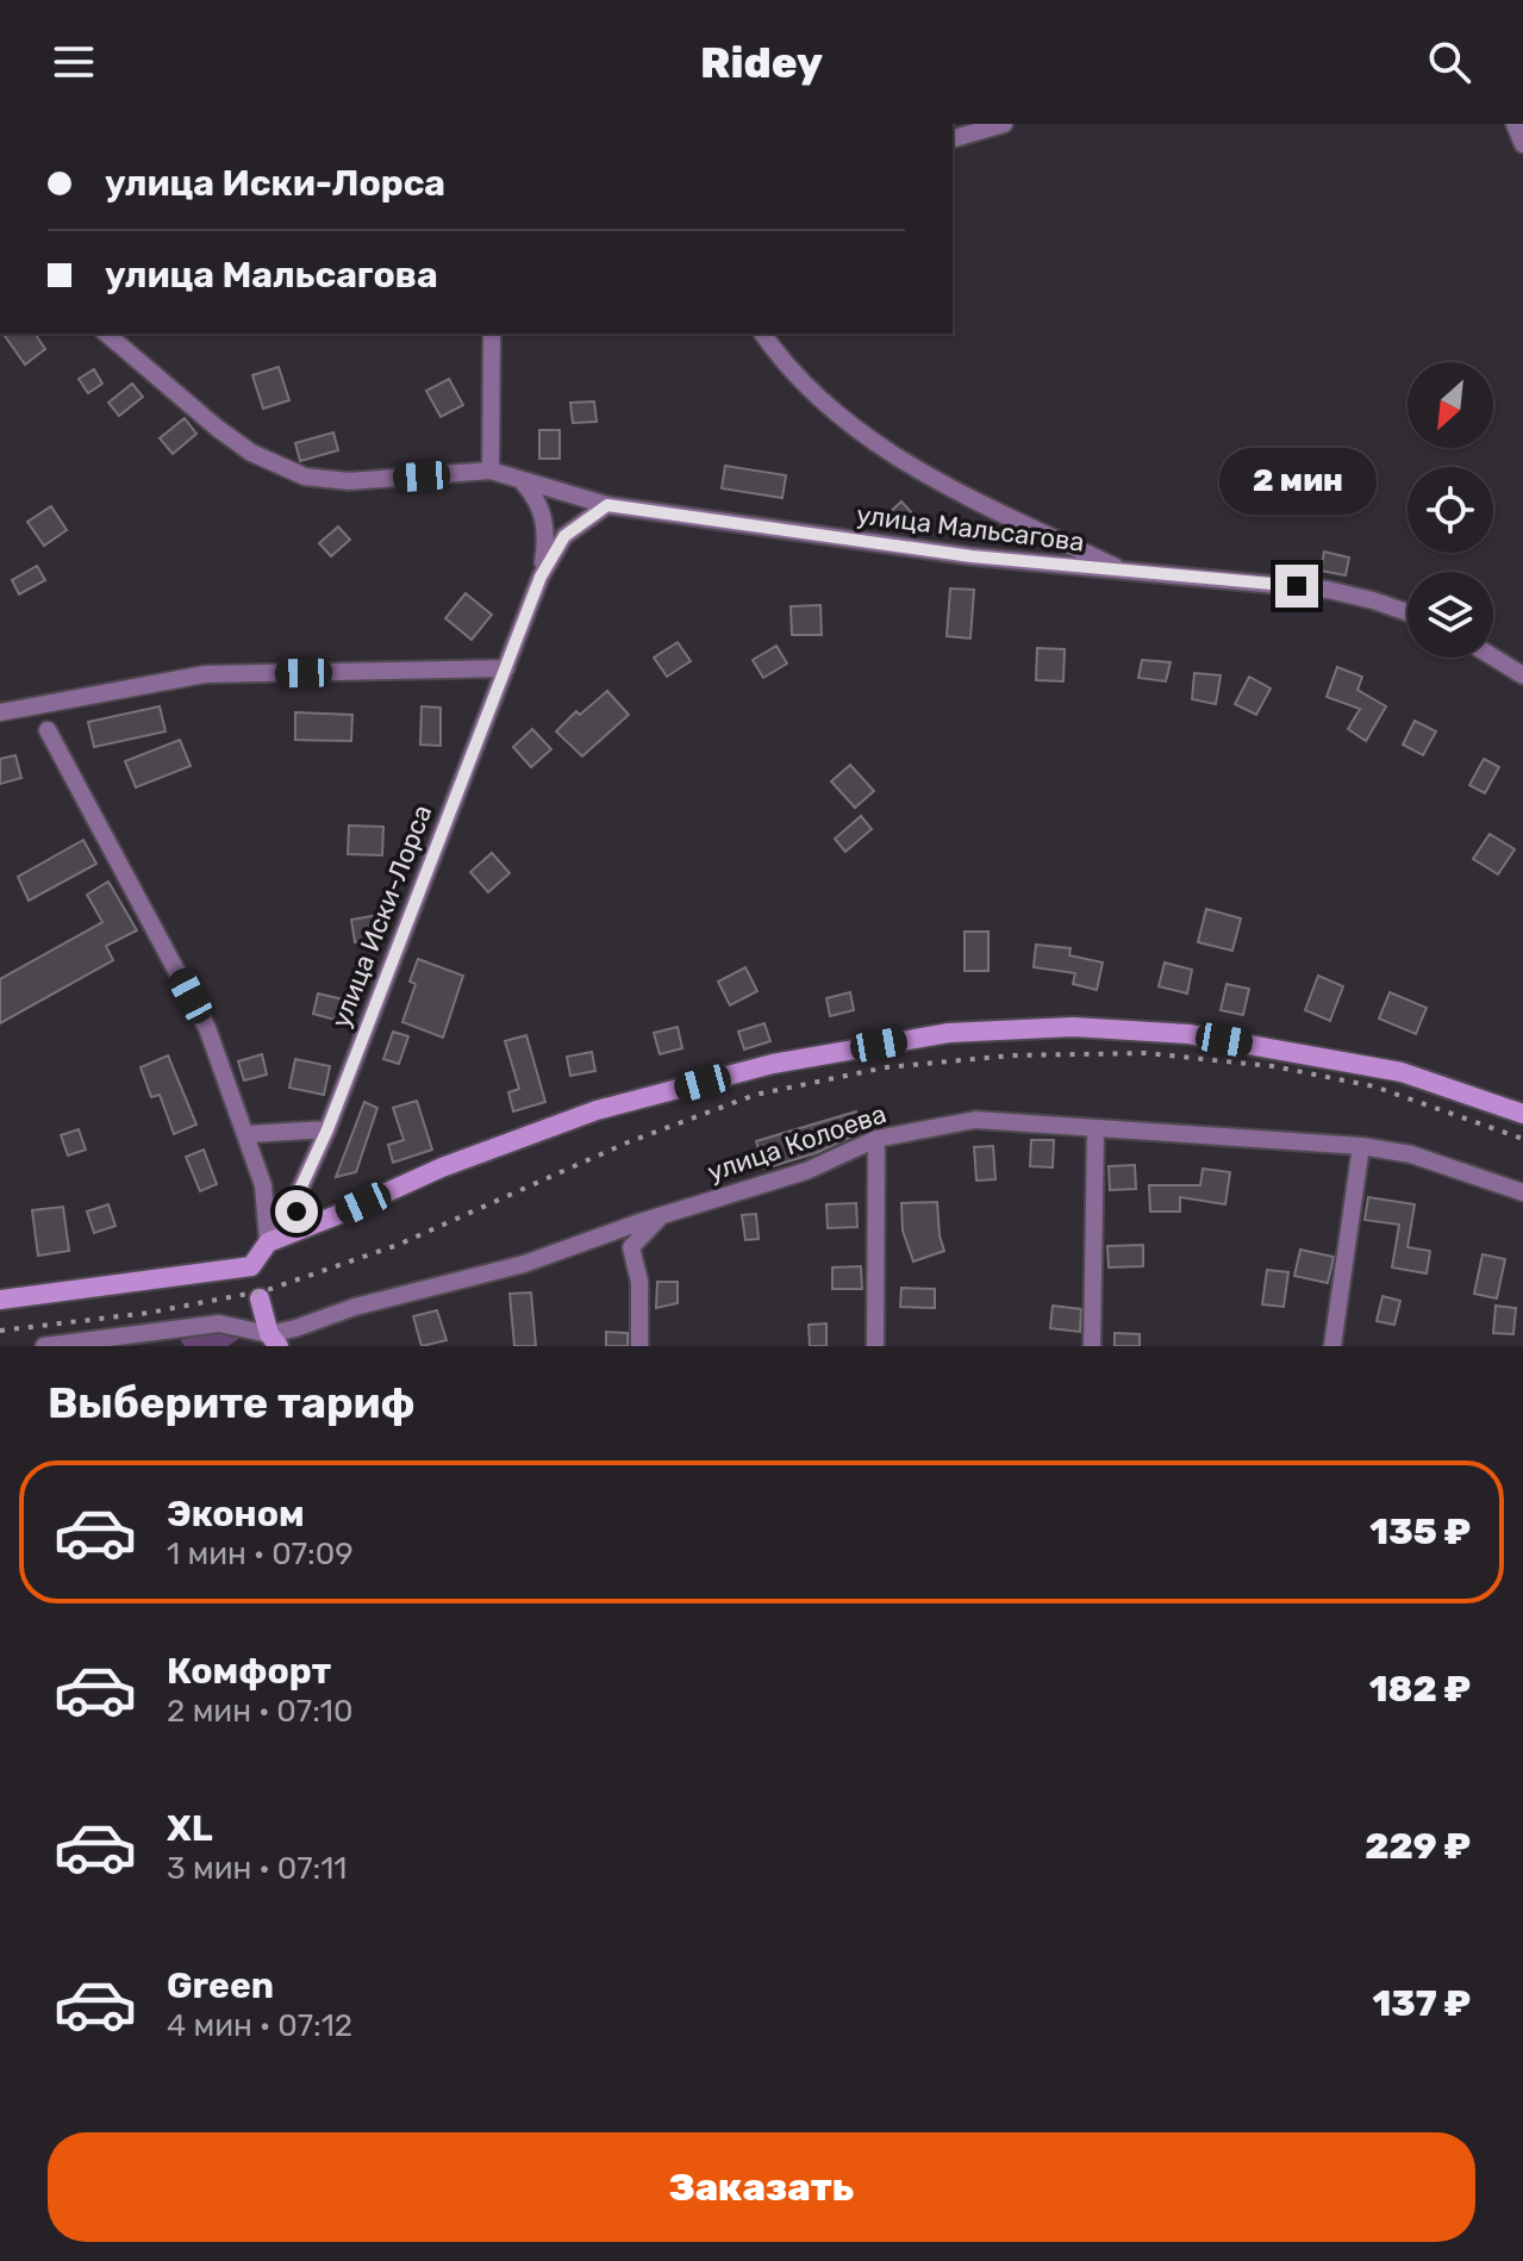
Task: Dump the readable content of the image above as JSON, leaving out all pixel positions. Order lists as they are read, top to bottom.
{
  "streets": {
    "street": ["улица Мальсагова", "улица Иски-Лорса", "улица Колоева"]
  },
  "north": "bottom left",
  "page": {
    "header": "Ridey",
    "banner": ["улица Иски-Лорса", "улица Мальсагова"],
    "bubble": "2 мин",
    "heading": "Выберите тариф",
    "list": [
      {
        "name": "Эконом",
        "note": "1 мин · 07:09",
        "value": "135 ₽"
      },
      {
        "name": "Комфорт",
        "note": "2 мин · 07:10",
        "value": "182 ₽"
      },
      {
        "name": "XL",
        "note": "3 мин · 07:11",
        "value": "229 ₽"
      },
      {
        "name": "Green",
        "note": "4 мин · 07:12",
        "value": "137 ₽"
      }
    ],
    "buttons": "Заказать"
  }
}
